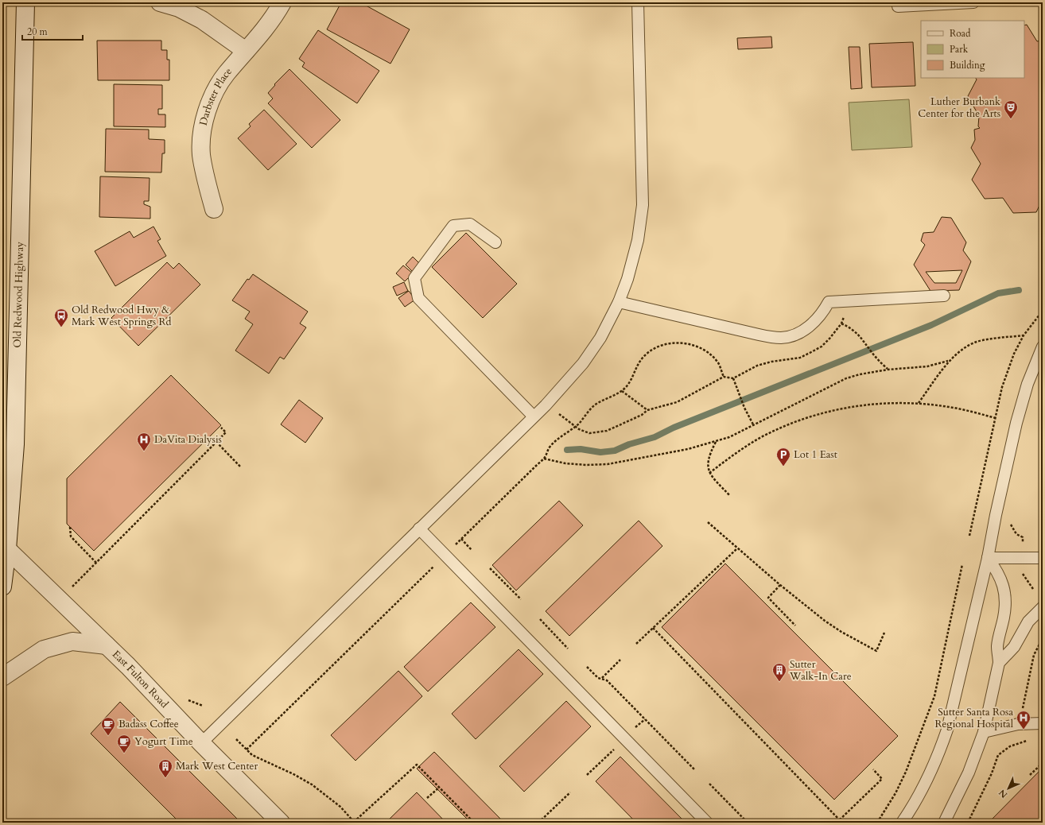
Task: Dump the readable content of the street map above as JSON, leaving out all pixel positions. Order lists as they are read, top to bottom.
{
  "streets": {
    "street": ["Darbster Place", "Old Redwood Highway", "East Fulton Road"]
  },
  "crossings": [
    ["Old Redwood Highway", "East Fulton Road"]
  ],
  "places": {
    "theatre": ["Luther Burbank Center for the Arts"],
    "bus stop": ["Old Redwood Hwy & Mark West Springs Rd"],
    "hospital": ["DaVita Dialysis", "Sutter Santa Rosa Regional Hospital"],
    "parking": ["Lot 1 East"],
    "building": ["Sutter Walk-In Care", "Mark West Center"],
    "cafe": ["Badass Coffee", "Yogurt Time"]
  },
  "legend": ["Road", "Park", "Building"],
  "scale_bar": "20 m",
  "north": "bottom left"
}
